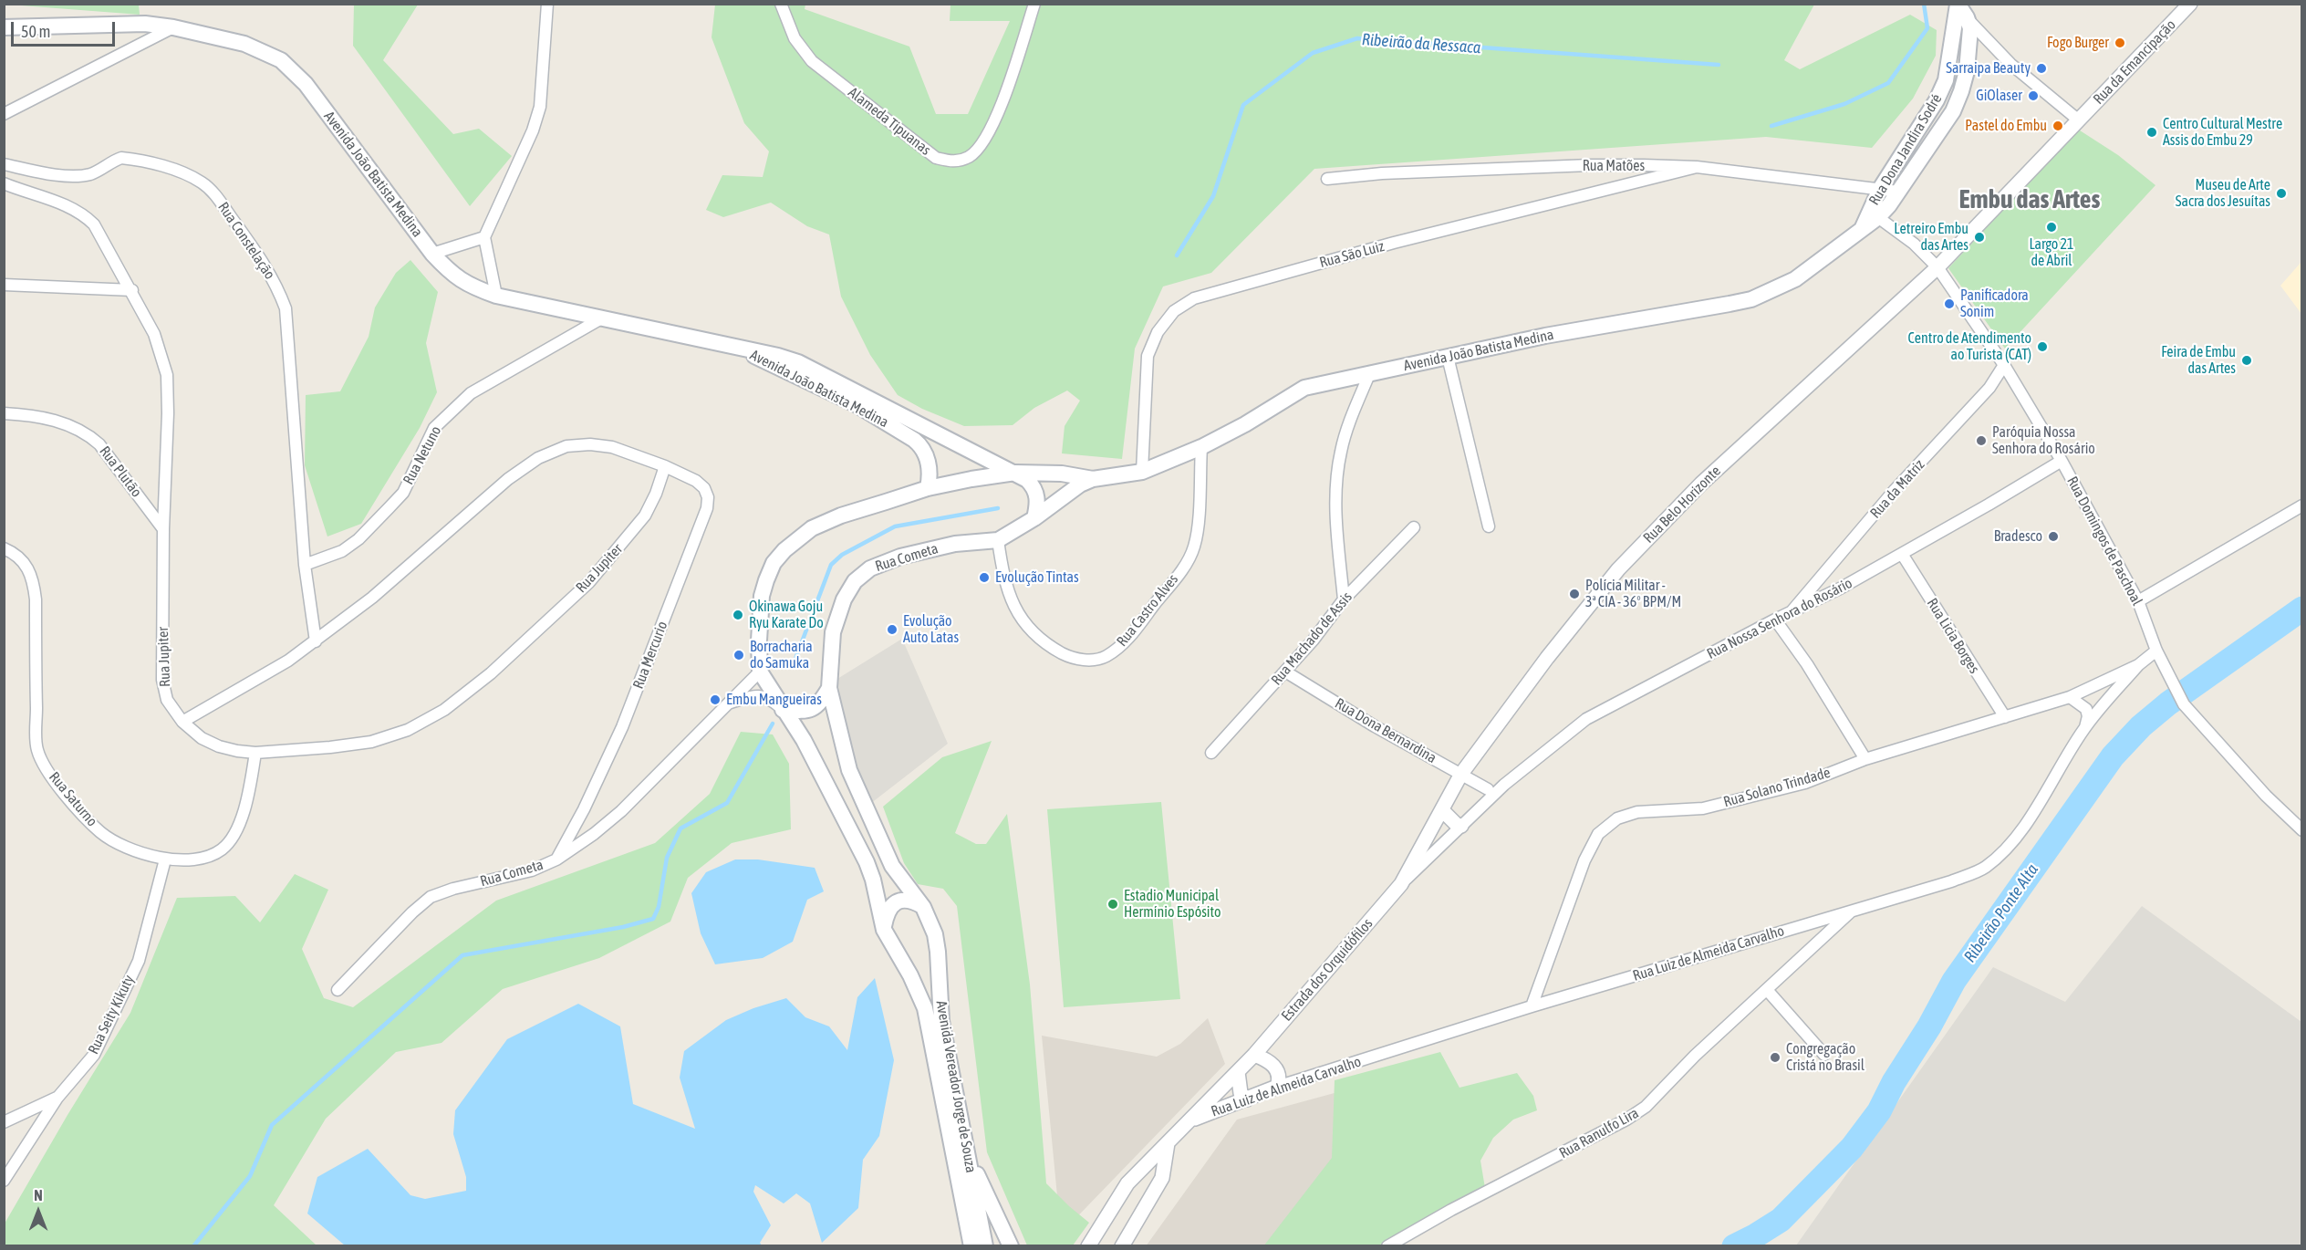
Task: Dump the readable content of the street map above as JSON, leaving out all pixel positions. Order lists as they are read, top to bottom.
{
  "streets": {
    "main road": [
      "Rua Dona Jandira Sodré",
      "Avenida João Batista Medina",
      "Rua Cometa",
      "Avenida Vereador Jorge de Souza"
    ],
    "street": [
      "Rua da Emancipação",
      "Alameda Tipuanas",
      "Rua Matões",
      "Rua Constelação",
      "Rua São Luiz",
      "Rua Netuno",
      "Rua Plutão",
      "Rua da Matriz",
      "Rua Belo Horizonte",
      "Rua Domingos de Paschoal",
      "Rua Jupiter",
      "Rua Castro Alves",
      "Rua Nossa Senhora do Rosário",
      "Rua Licia Borges",
      "Rua Machado de Assis",
      "Rua Mercurio",
      "Rua Dona Bernardina",
      "Rua Solano Trindade",
      "Rua Saturno",
      "Rua Luiz de Almeida Carvalho",
      "Estrada dos Orquidófilos",
      "Rua Seity Kikuty",
      "Rua Ranulfo Lira"
    ]
  },
  "crossings": [
    ["Rua da Emancipação", "Rua Belo Horizonte"],
    ["Rua da Emancipação", "Rua Domingos de Paschoal"],
    ["Rua Dona Jandira Sodré", "Rua Matões"],
    ["Rua Dona Jandira Sodré", "Avenida João Batista Medina"],
    ["Rua Dona Jandira Sodré", "Rua Domingos de Paschoal"],
    ["Rua Matões", "Avenida João Batista Medina"],
    ["Rua Matões", "Rua São Luiz"],
    ["Rua Matões", "Rua Domingos de Paschoal"],
    ["Avenida João Batista Medina", "Rua São Luiz"],
    ["Avenida João Batista Medina", "Rua Netuno"],
    ["Avenida João Batista Medina", "Rua Domingos de Paschoal"],
    ["Avenida João Batista Medina", "Rua Cometa"],
    ["Avenida João Batista Medina", "Rua Castro Alves"],
    ["Rua Constelação", "Rua Netuno"],
    ["Rua Plutão", "Rua Jupiter"],
    ["Rua da Matriz", "Rua Domingos de Paschoal"],
    ["Rua da Matriz", "Rua Nossa Senhora do Rosário"],
    ["Rua Belo Horizonte", "Rua Domingos de Paschoal"],
    ["Rua Belo Horizonte", "Rua Dona Bernardina"],
    ["Rua Belo Horizonte", "Estrada dos Orquidófilos"],
    ["Rua Domingos de Paschoal", "Rua Nossa Senhora do Rosário"],
    ["Rua Domingos de Paschoal", "Rua Solano Trindade"],
    ["Rua Cometa", "Rua Castro Alves"],
    ["Rua Cometa", "Rua Mercurio"],
    ["Rua Cometa", "Avenida Vereador Jorge de Souza"],
    ["Rua Jupiter", "Rua Mercurio"],
    ["Rua Jupiter", "Rua Saturno"],
    ["Rua Nossa Senhora do Rosário", "Rua Licia Borges"],
    ["Rua Nossa Senhora do Rosário", "Rua Dona Bernardina"],
    ["Rua Nossa Senhora do Rosário", "Estrada dos Orquidófilos"],
    ["Rua Licia Borges", "Rua Solano Trindade"],
    ["Rua Machado de Assis", "Rua Dona Bernardina"],
    ["Rua Solano Trindade", "Rua Luiz de Almeida Carvalho"],
    ["Rua Saturno", "Rua Seity Kikuty"],
    ["Rua Luiz de Almeida Carvalho", "Estrada dos Orquidófilos"],
    ["Rua Luiz de Almeida Carvalho", "Rua Ranulfo Lira"]
  ],
  "districts": ["Embu das Artes"],
  "water": ["Ribeirão da Ressaca", "Ribeirão Ponte Alta"],
  "places": [
    "Fogo Burger",
    "Sarraipa Beauty",
    "GiOlaser",
    "Pastel do Embu",
    "Centro Cultural Mestre Assis do Embu 29",
    "Museu de Arte Sacra dos Jesuítas",
    "Largo 21 de Abril",
    "Letreiro Embu das Artes",
    "Panificadora Sonim",
    "Centro de Atendimento ao Turista (CAT)",
    "Feira de Embu das Artes",
    "Paróquia Nossa Senhora do Rosário",
    "Bradesco",
    "Evolução Tintas",
    "Polícia Militar - 3ª CIA - 36º BPM/M",
    "Okinawa Goju Ryu Karate Do",
    "Evolução Auto Latas",
    "Borracharia do Samuka",
    "Embu Mangueiras",
    "Estadio Municipal Hermínio Espósito",
    "Congregação Cristá no Brasil"
  ],
  "scale_bar": "50 m",
  "north": "top"
}
